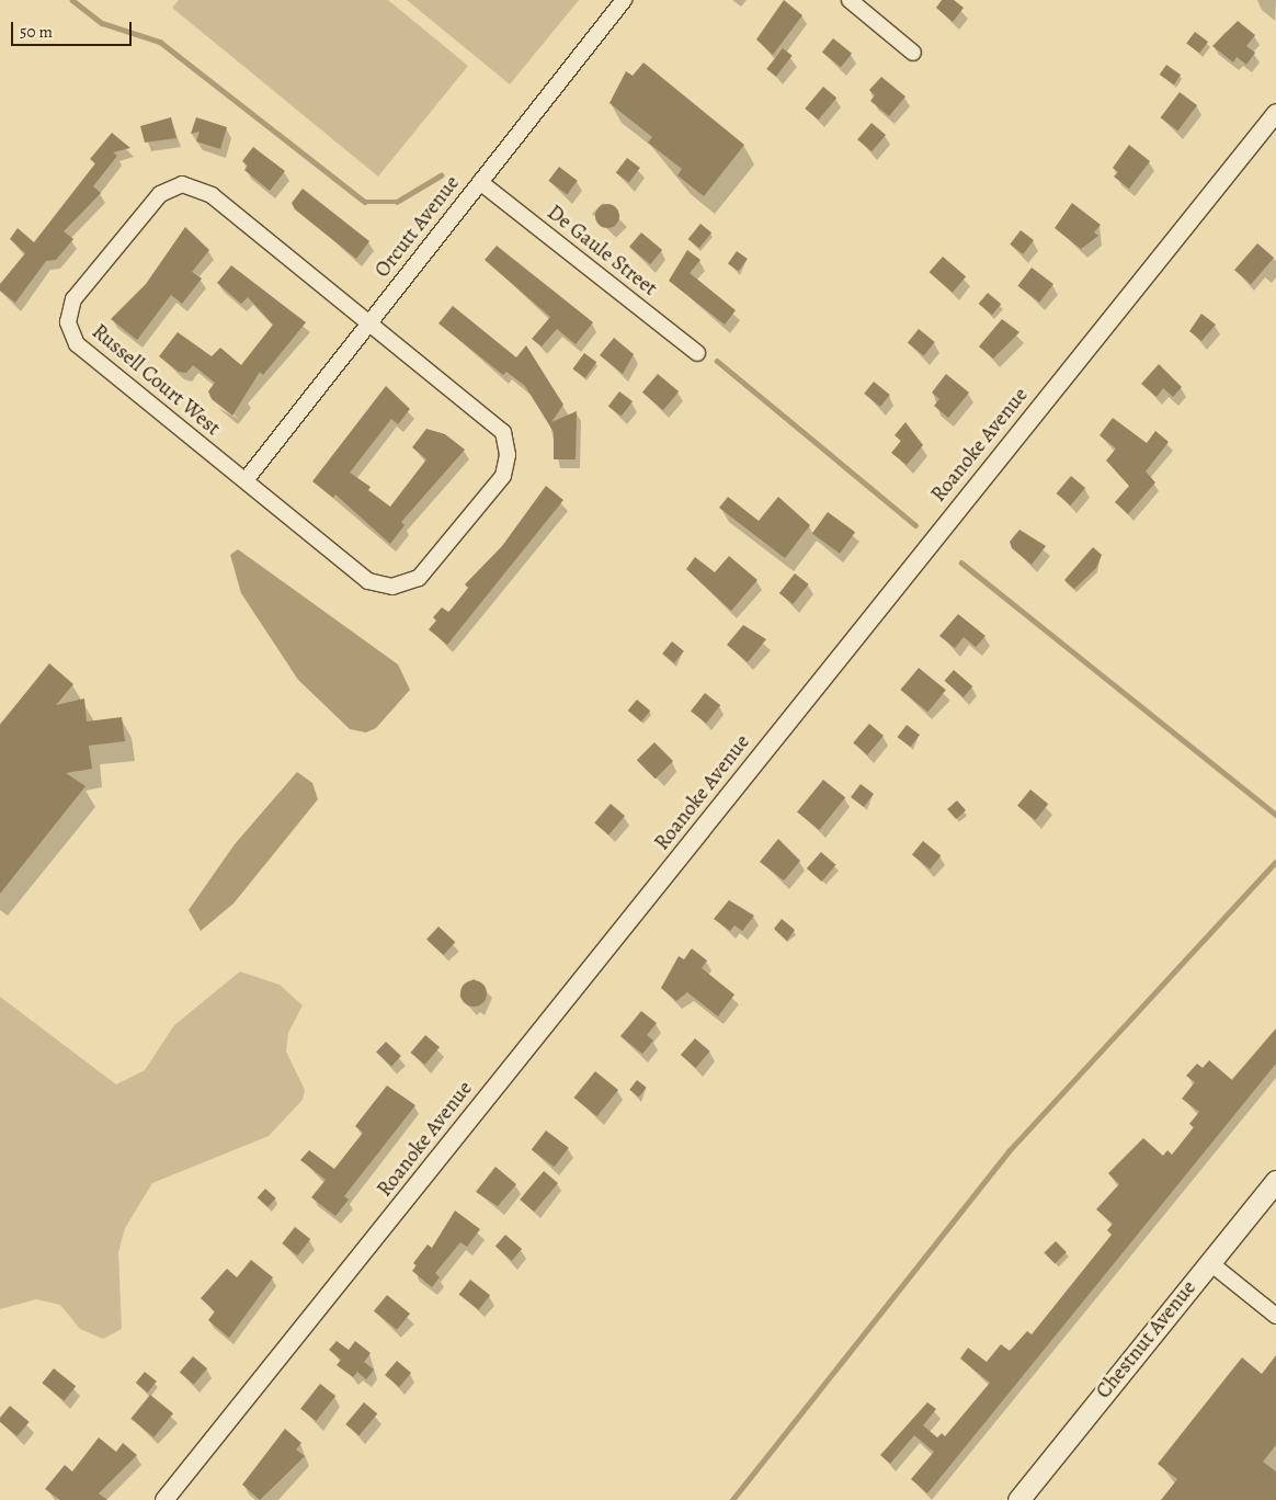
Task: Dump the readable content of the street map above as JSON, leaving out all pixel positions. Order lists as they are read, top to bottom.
{
  "streets": {
    "main road": ["Chestnut Avenue"],
    "street": [
      "Orcutt Avenue",
      "De Gaule Street",
      "Russell Court West",
      "Roanoke Avenue"
    ]
  },
  "crossings": [
    ["Orcutt Avenue", "De Gaule Street"],
    ["Orcutt Avenue", "Russell Court West"]
  ],
  "scale_bar": "50 m"
}
